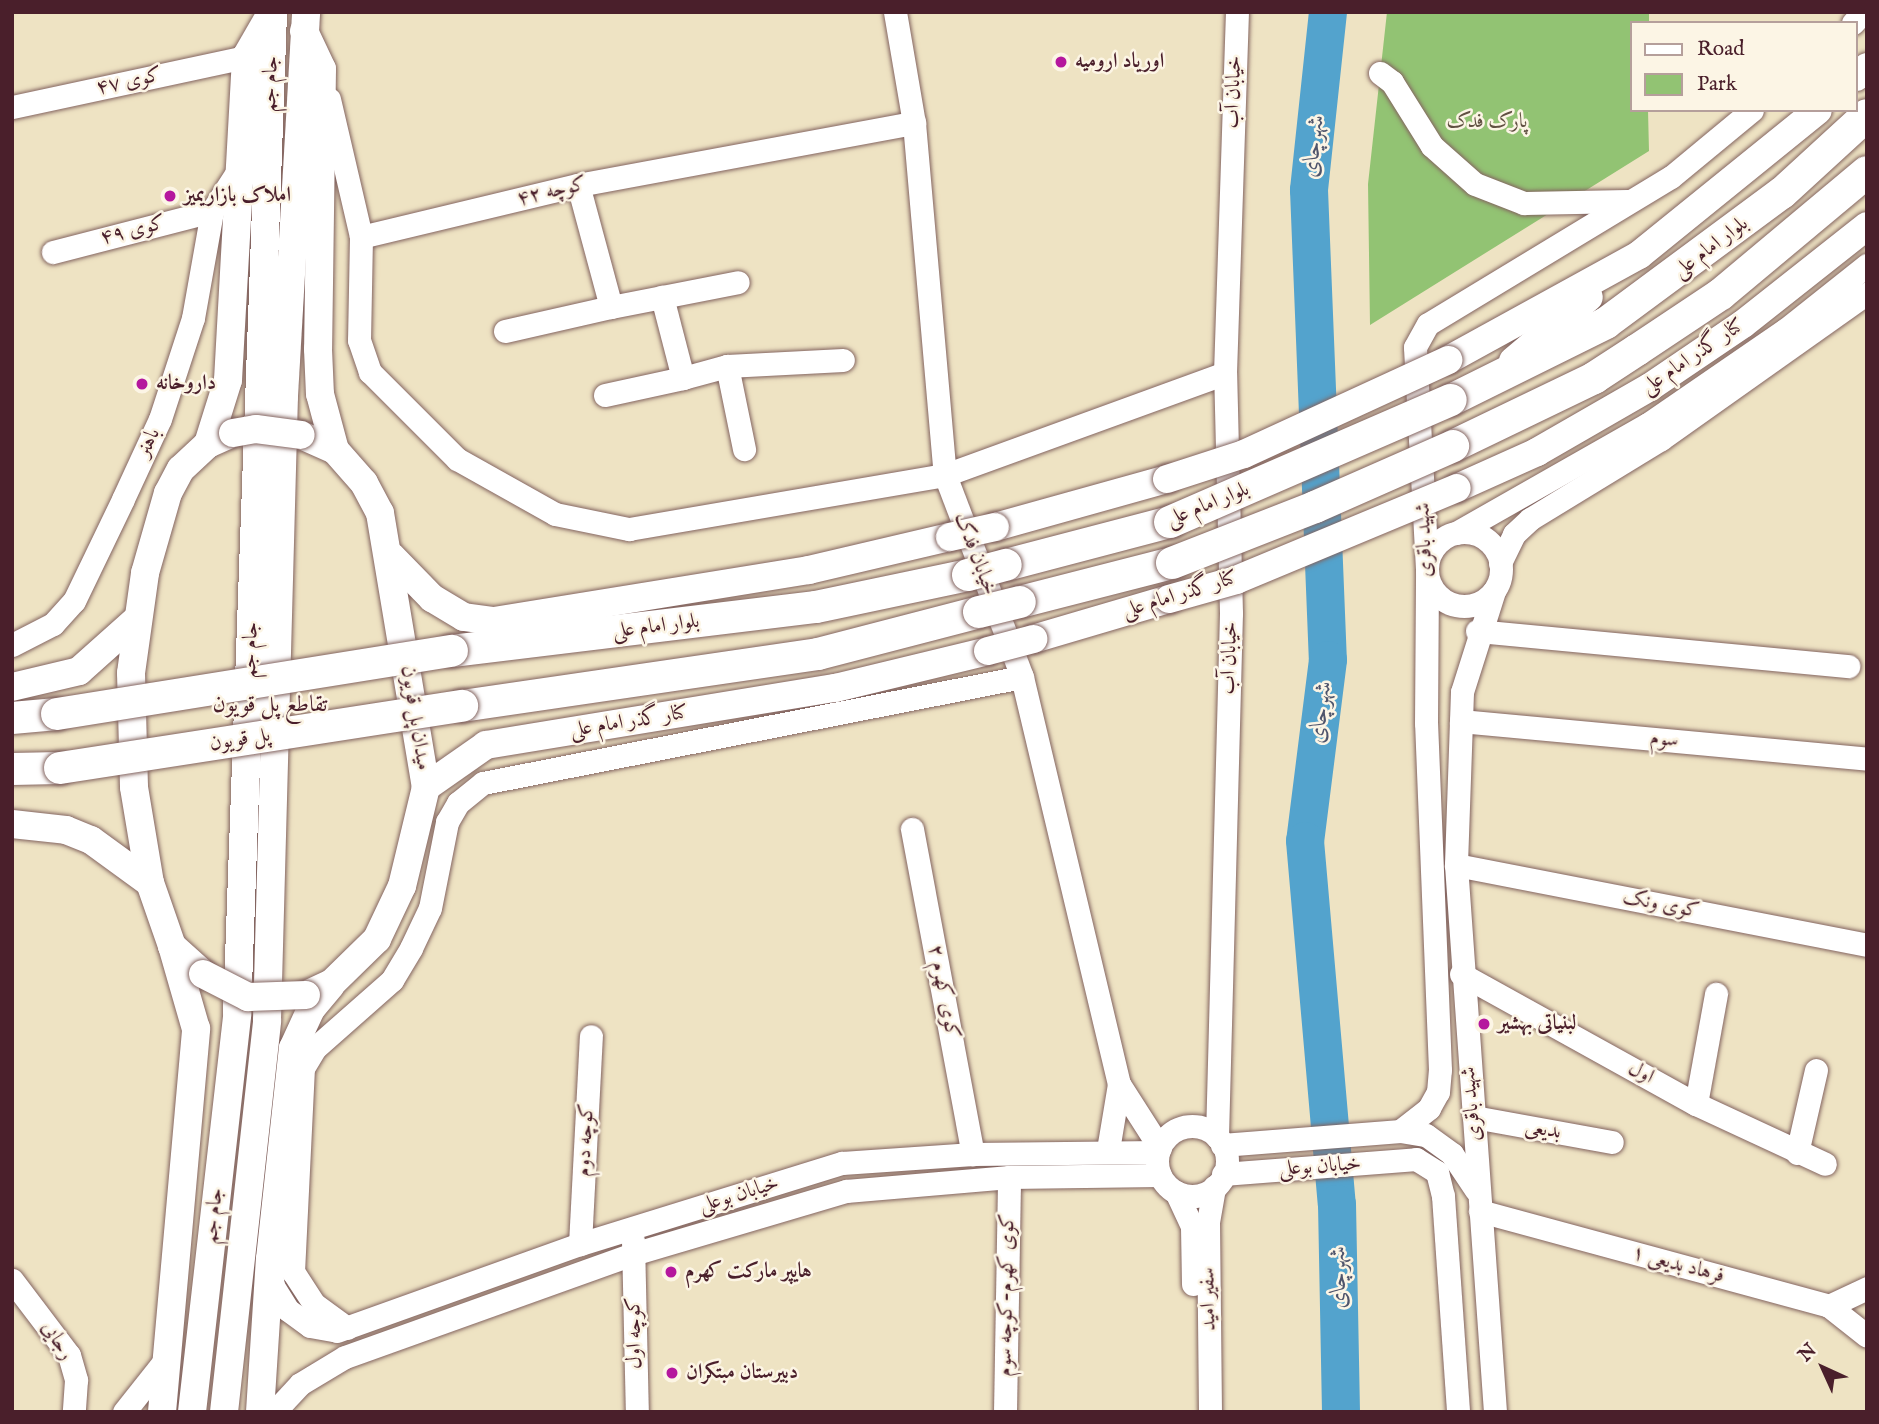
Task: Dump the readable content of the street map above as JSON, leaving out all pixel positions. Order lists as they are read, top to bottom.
{
  "streets": {
    "highway": ["بلوار امام علی", "پل قویون"],
    "main road": ["جام جم", "کنار گذر امام علی", "میدان پل قویون"],
    "street": [
      "کوی ۴۷",
      "خیابان آب",
      "کوچه ۴۲",
      "کوی ۴۹",
      "باهنر",
      "شهید باقری",
      "خیابان فدک",
      "سوم",
      "کوی ونک",
      "کوی کهرم ۲",
      "اول",
      "بدیعی",
      "کوچه دوم",
      "خیابان بوعلی",
      "فرهاد بدیعی ۱",
      "کوی کهرم-کوچه سوم",
      "سفیر امید",
      "کوچه اول",
      "رجایی"
    ]
  },
  "crossings": [
    ["خیابان آب", "خیابان فدک"],
    ["خیابان آب", "خیابان بوعلی"],
    ["خیابان آب", "سفیر امید"],
    ["کوچه ۴۲", "خیابان فدک"],
    ["کوی ۴۹", "باهنر"],
    ["بلوار امام علی", "پل قویون"],
    ["کنار گذر امام علی", "میدان پل قویون"],
    ["شهید باقری", "سوم"],
    ["شهید باقری", "کوی ونک"],
    ["شهید باقری", "اول"],
    ["شهید باقری", "بدیعی"],
    ["شهید باقری", "خیابان بوعلی"],
    ["شهید باقری", "فرهاد بدیعی ۱"],
    ["خیابان فدک", "خیابان بوعلی"],
    ["خیابان فدک", "سفیر امید"],
    ["کوی کهرم ۲", "خیابان بوعلی"],
    ["کوچه دوم", "خیابان بوعلی"],
    ["خیابان بوعلی", "فرهاد بدیعی ۱"],
    ["خیابان بوعلی", "کوی کهرم-کوچه سوم"],
    ["خیابان بوعلی", "سفیر امید"],
    ["خیابان بوعلی", "کوچه اول"]
  ],
  "districts": ["تقاطع پل قویون"],
  "water": ["شهرچای"],
  "parks": ["پارک فدک"],
  "places": [
    "اوریاد ارومیه",
    "املاک بازاریمیز",
    "داروخانه",
    "لبنیاتی بهشیر",
    "هایپر مارکت کهرم",
    "دبیرستان مبتکران"
  ],
  "legend": ["Road", "Park"],
  "north": "top left"
}
